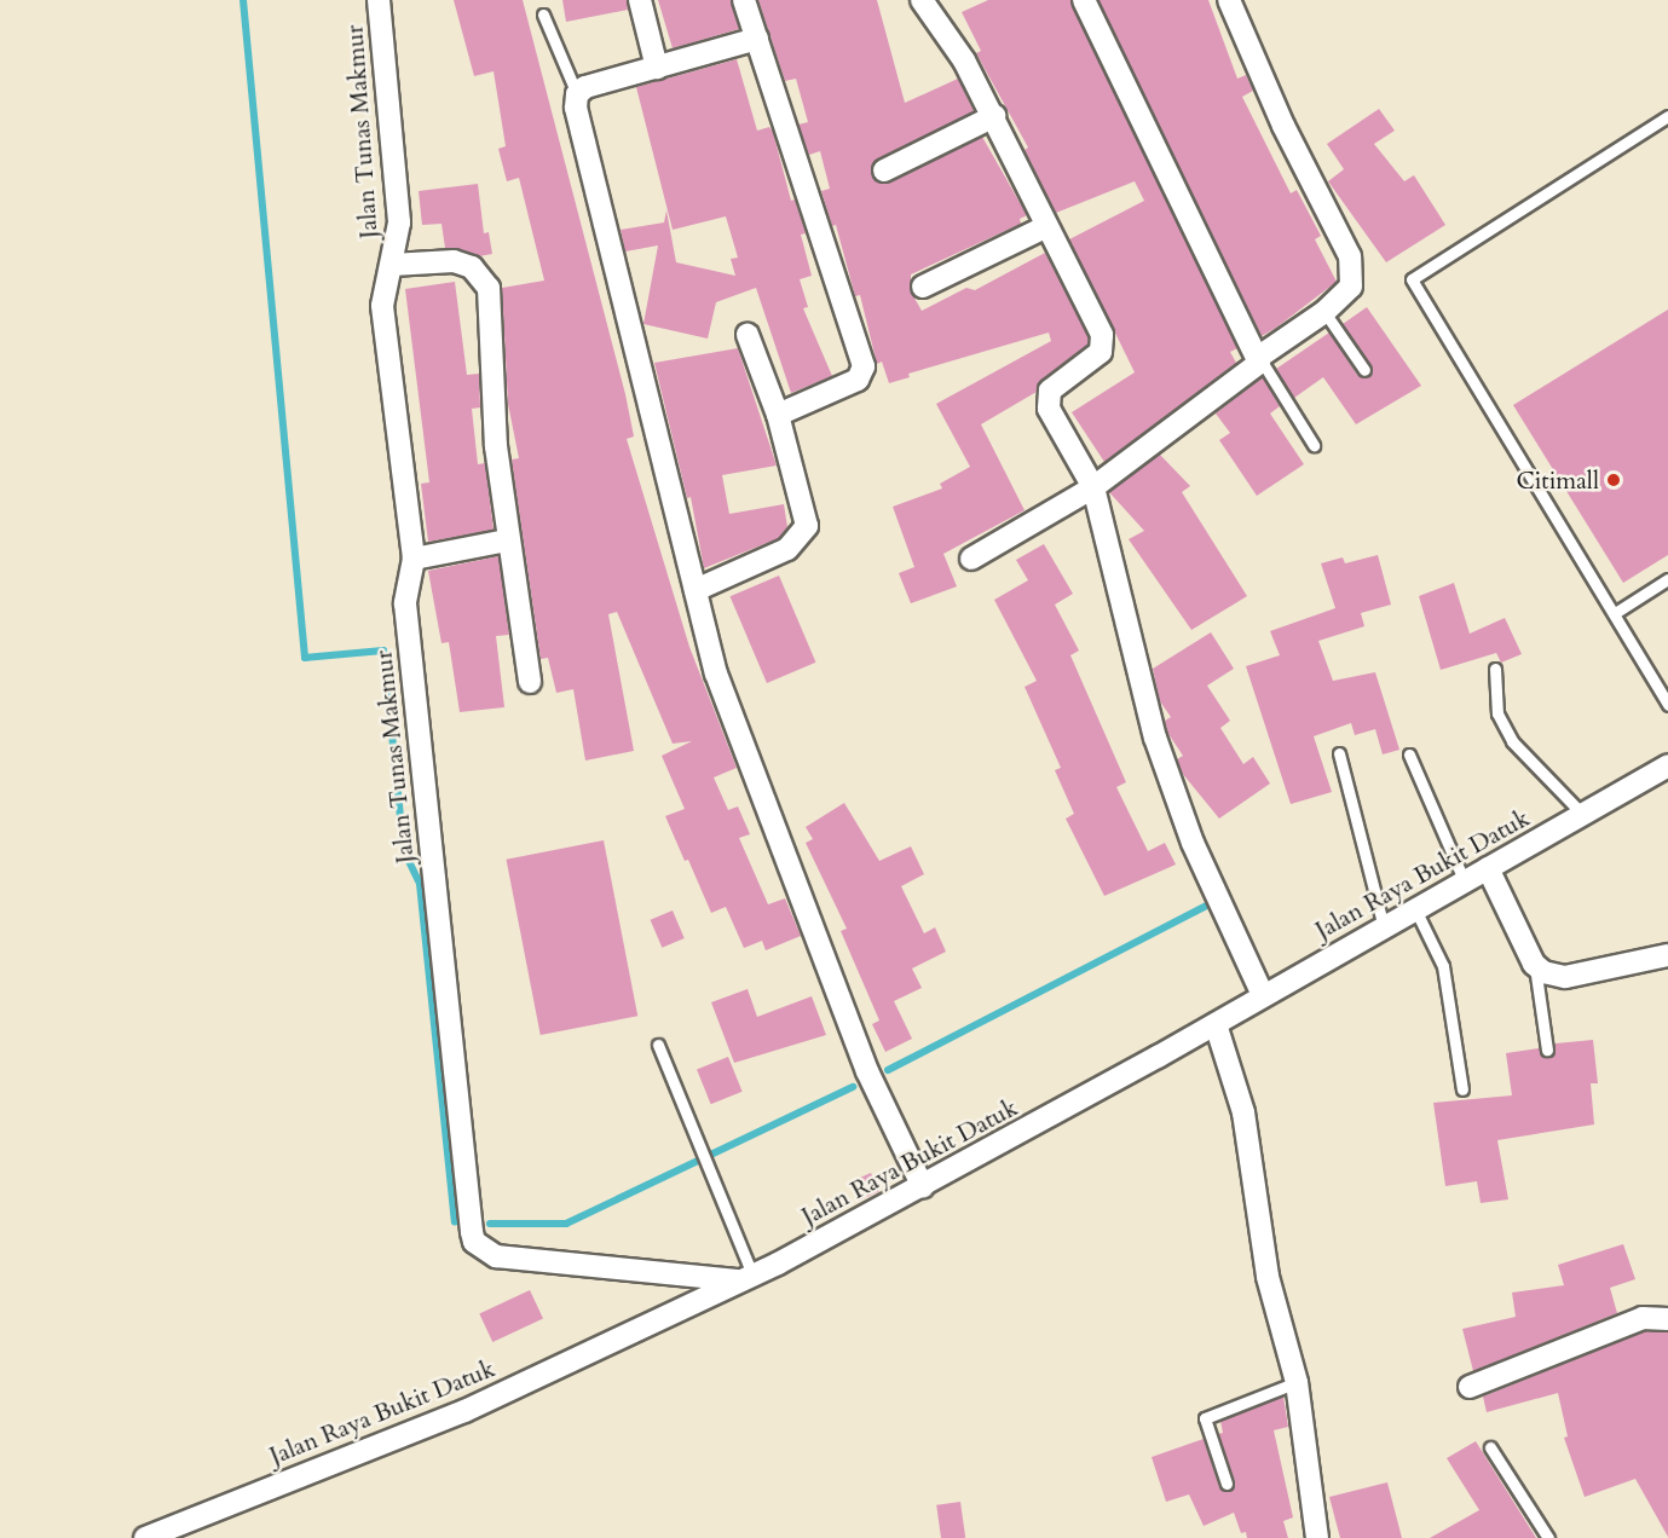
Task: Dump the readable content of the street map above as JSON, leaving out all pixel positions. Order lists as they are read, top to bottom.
{
  "streets": {
    "street": ["Jalan Tunas Makmur", "Jalan Raya Bukit Datuk"]
  },
  "crossings": [
    ["Jalan Tunas Makmur", "Jalan Raya Bukit Datuk"]
  ],
  "places": ["Citimall"]
}
